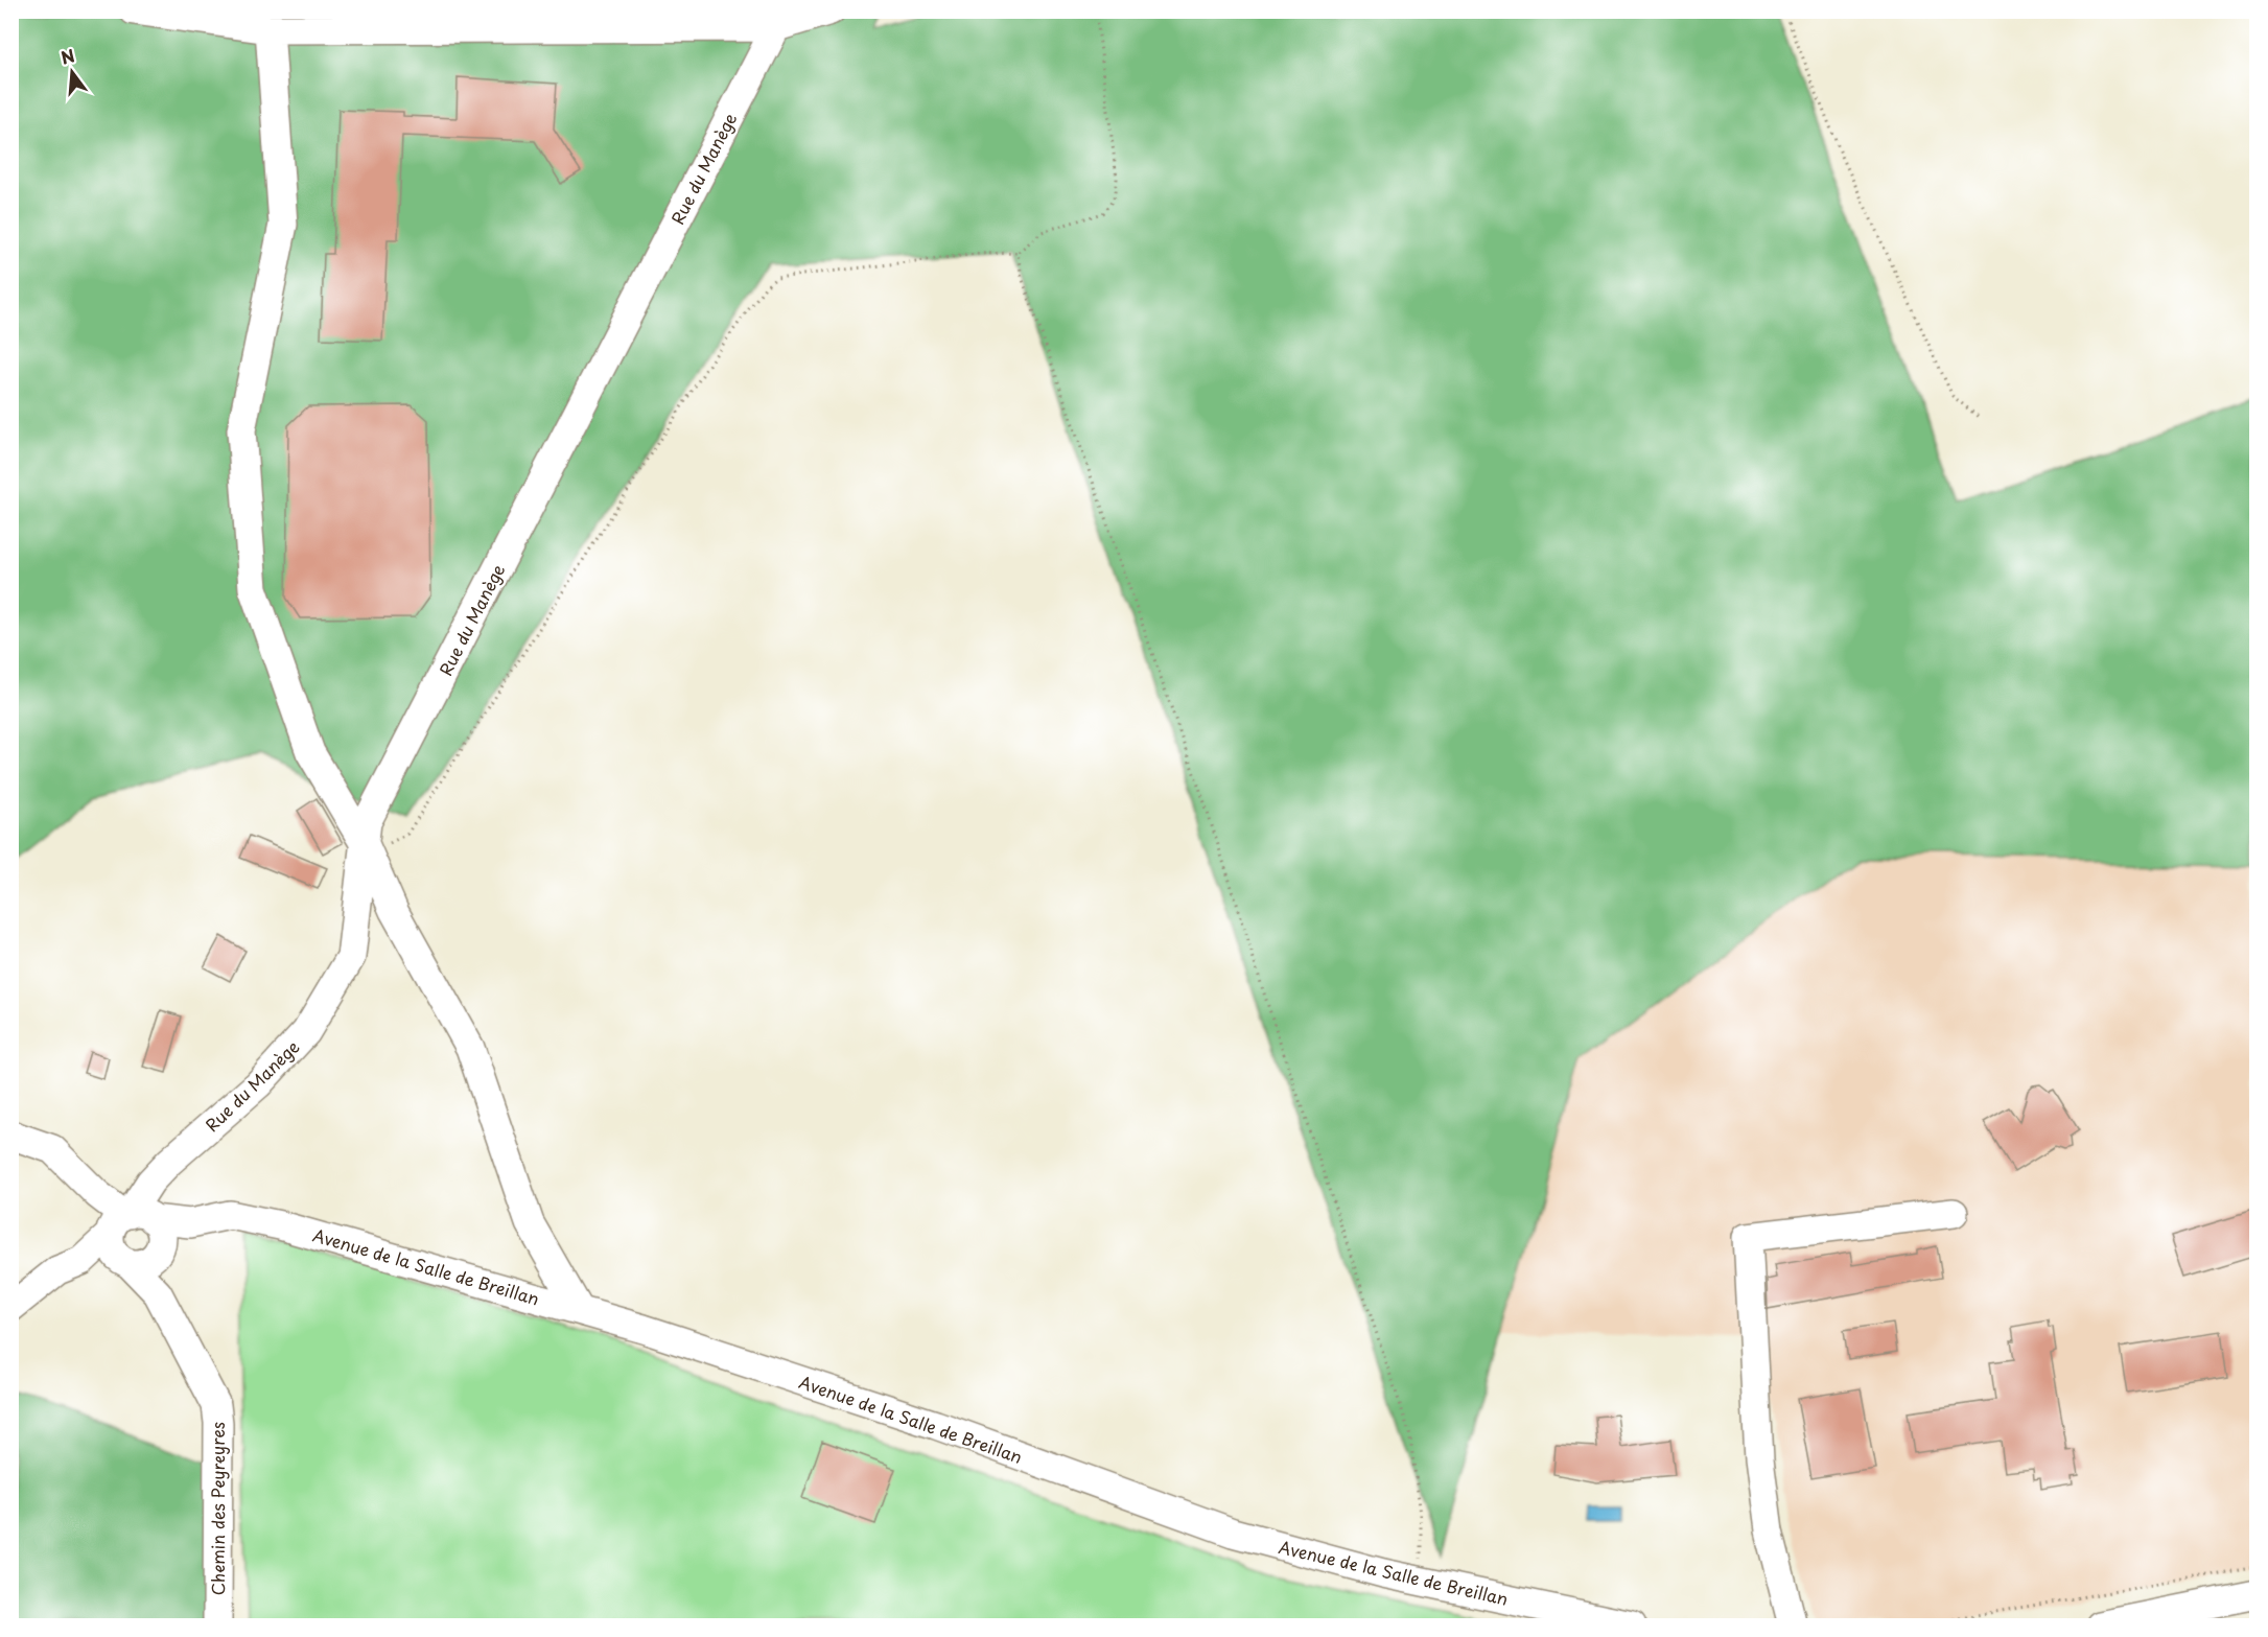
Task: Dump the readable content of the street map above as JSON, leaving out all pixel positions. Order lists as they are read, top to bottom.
{
  "streets": {
    "street": ["Rue du Manège", "Avenue de la Salle de Breillan", "Chemin des Peyreyres"]
  },
  "crossings": [
    ["Rue du Manège", "Avenue de la Salle de Breillan"],
    ["Rue du Manège", "Chemin des Peyreyres"],
    ["Avenue de la Salle de Breillan", "Chemin des Peyreyres"]
  ],
  "north": "top"
}
